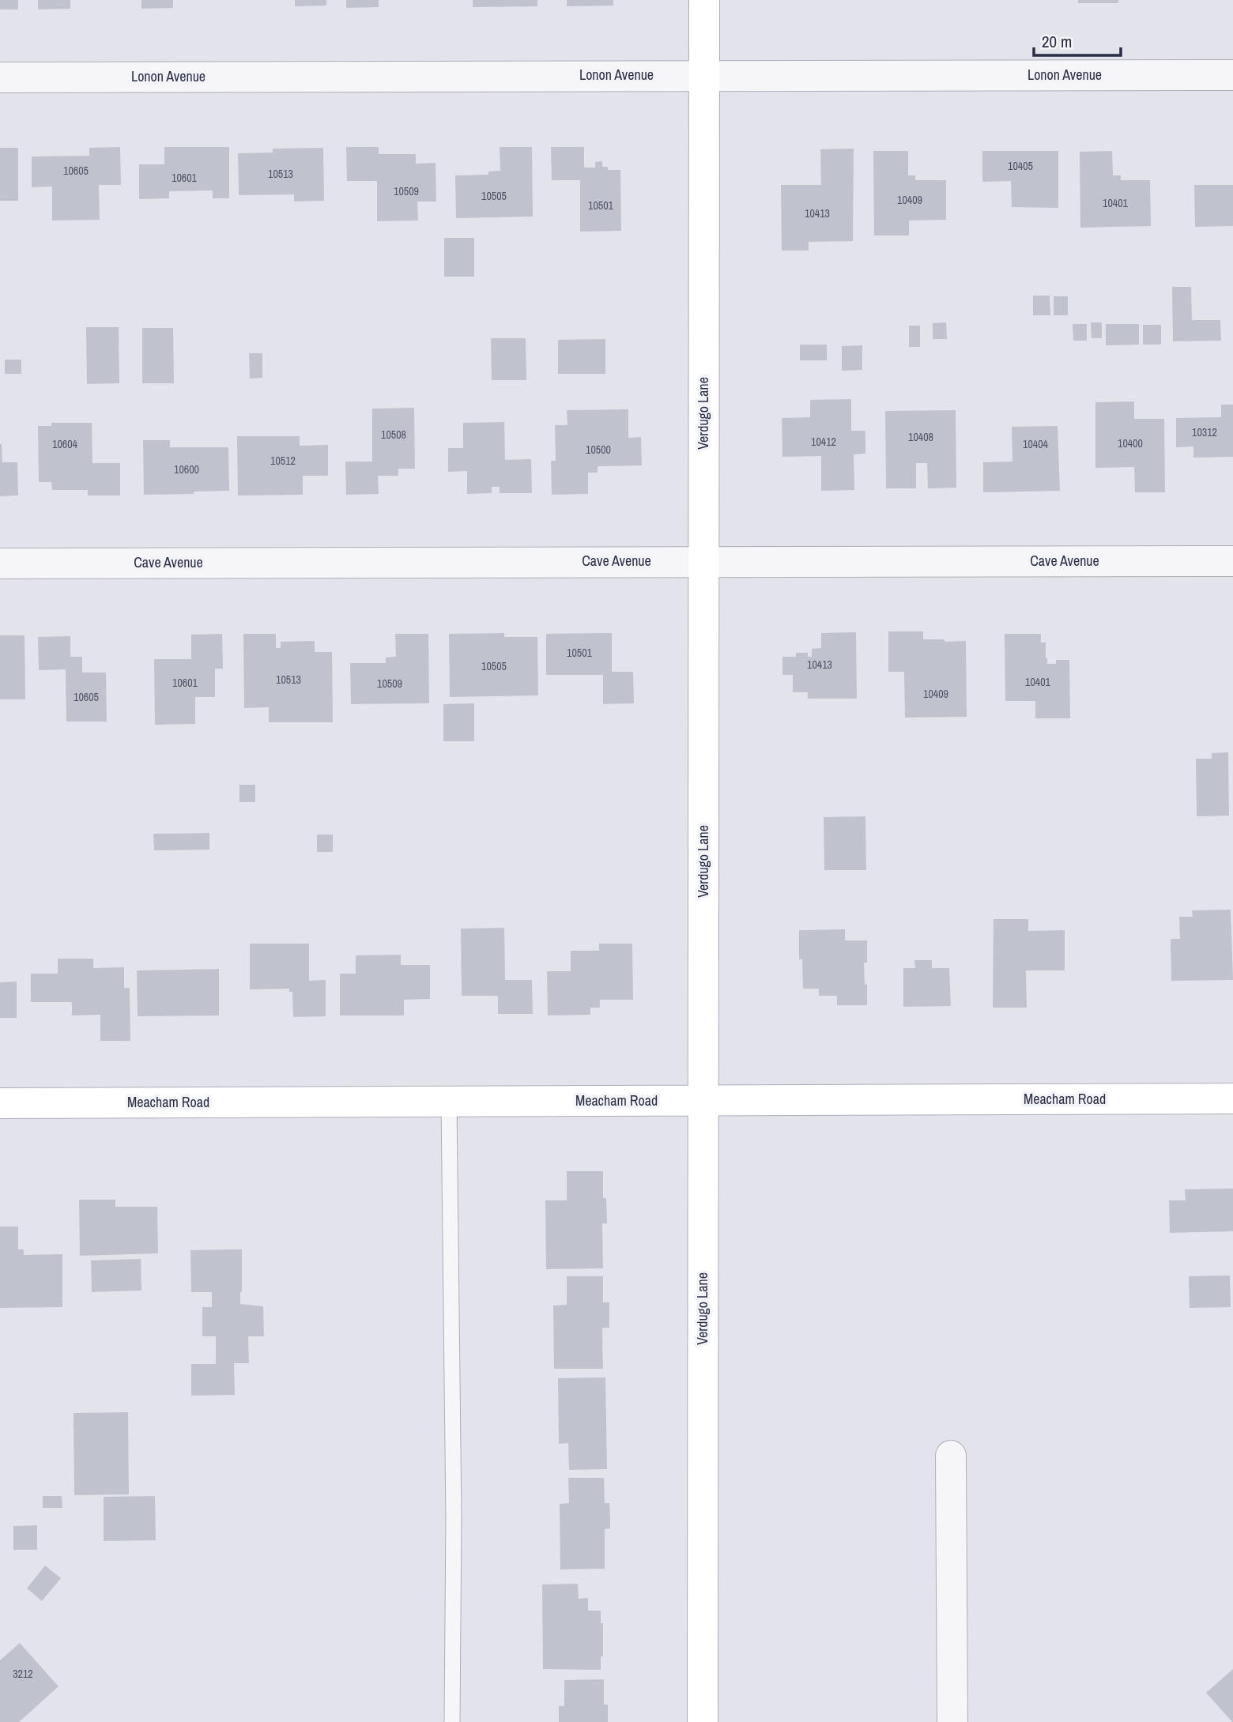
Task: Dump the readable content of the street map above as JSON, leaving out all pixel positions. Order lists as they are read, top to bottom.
{
  "streets": {
    "street": [
      "Lonon Avenue",
      "Verdugo Lane",
      "Cave Avenue",
      "Meacham Road"
    ]
  },
  "crossings": [
    ["Lonon Avenue", "Verdugo Lane"],
    ["Verdugo Lane", "Cave Avenue"],
    ["Verdugo Lane", "Meacham Road"]
  ],
  "house_numbers": [
    "10405",
    "10605",
    "10513",
    "10601",
    "10509",
    "10505",
    "10409",
    "10401",
    "10501",
    "10413",
    "10312",
    "10508",
    "10408",
    "10412",
    "10400",
    "10604",
    "10404",
    "10500",
    "10512",
    "10600",
    "10501",
    "10413",
    "10505",
    "10513",
    "10401",
    "10601",
    "10509",
    "10409",
    "10605",
    "3212"
  ],
  "scale_bar": "20 m"
}
